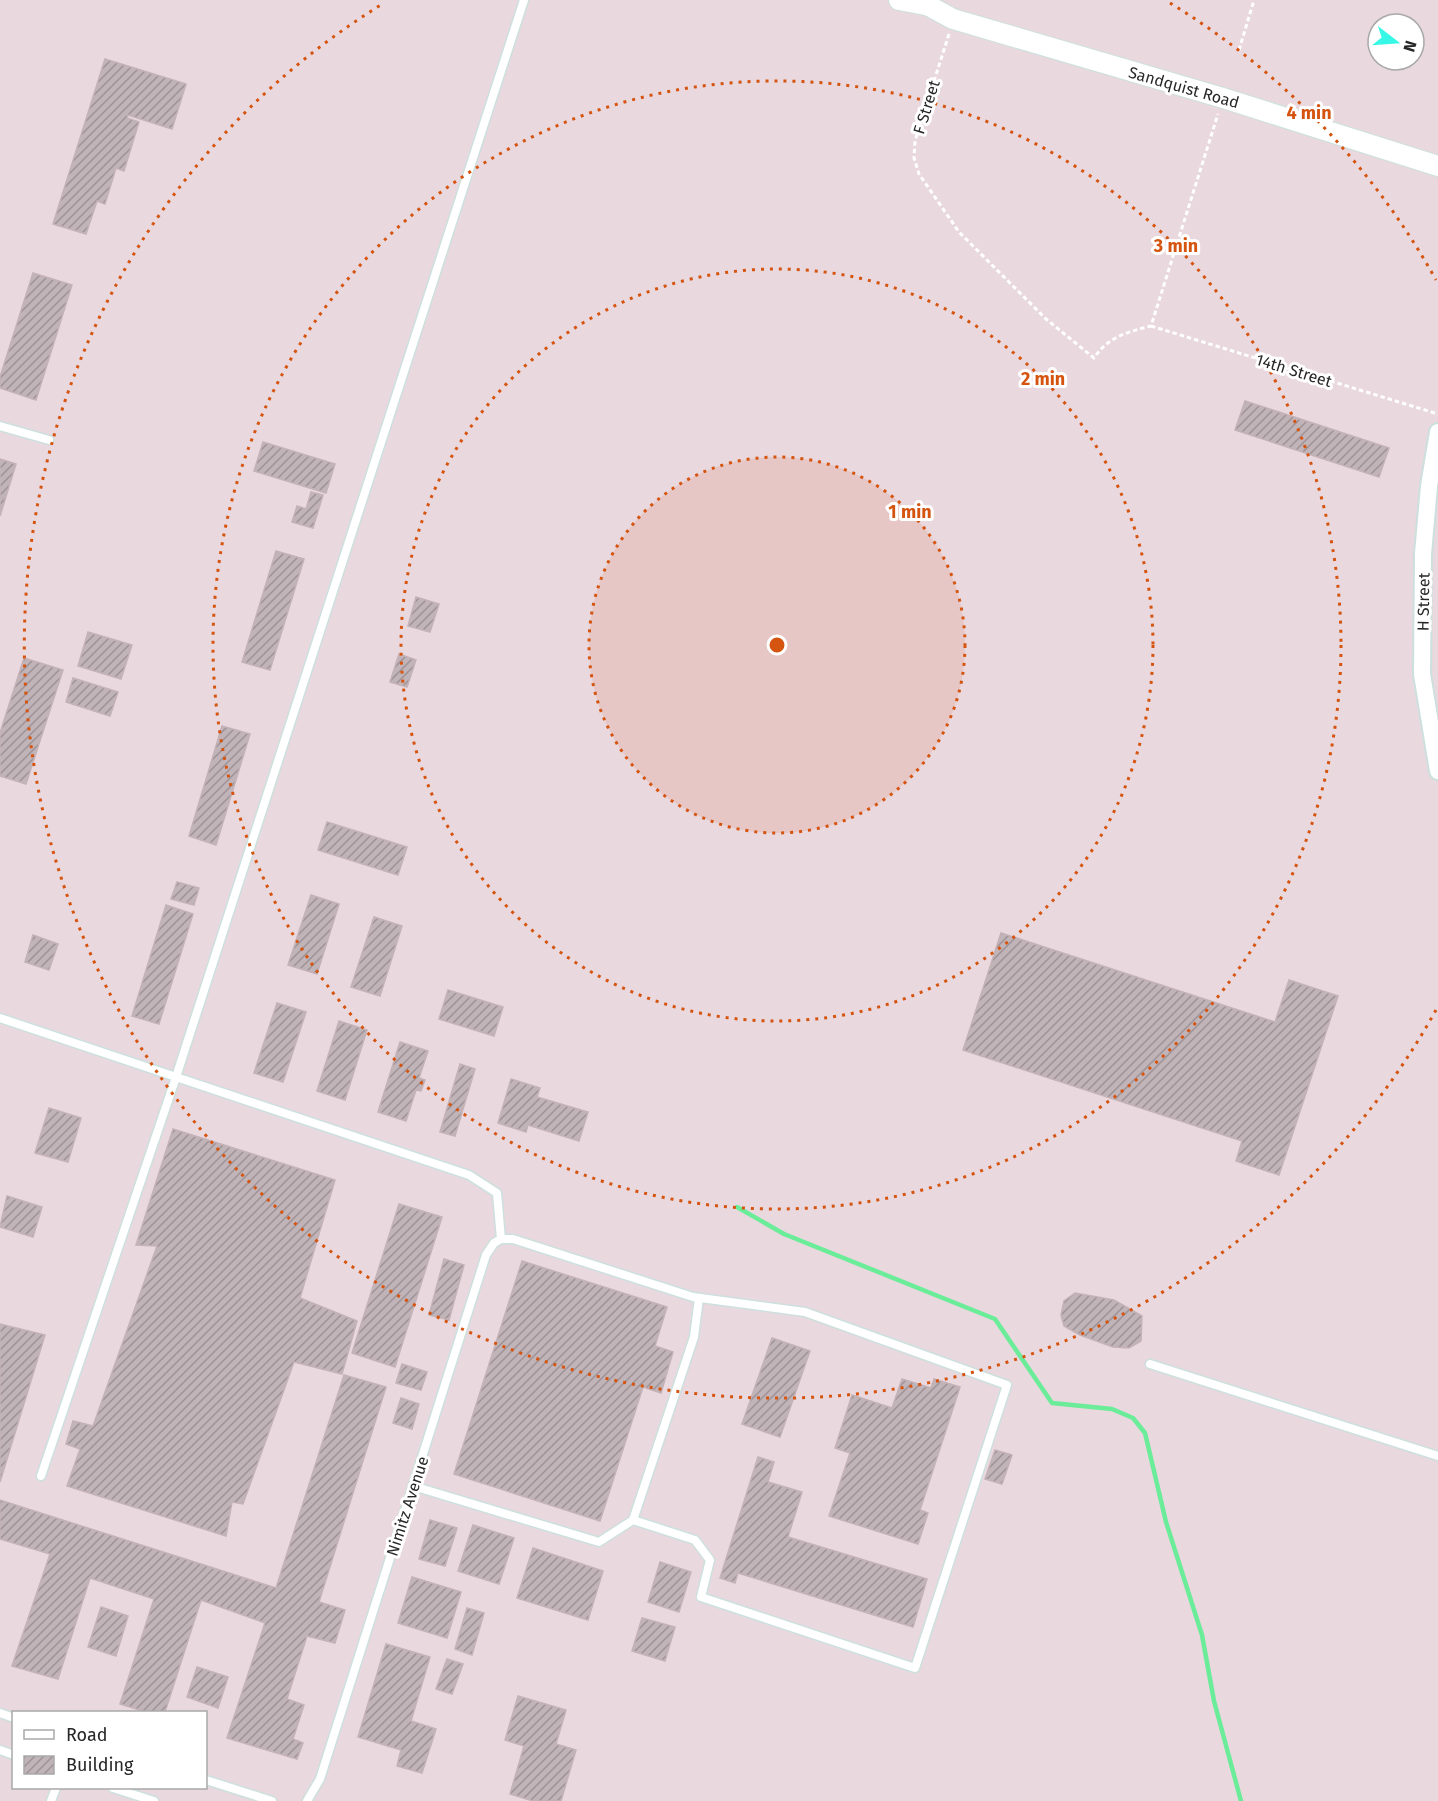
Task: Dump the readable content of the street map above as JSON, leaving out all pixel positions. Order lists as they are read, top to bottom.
{
  "streets": {
    "street": ["Sandquist Road", "H Street"],
    "lane": ["Nimitz Avenue"],
    "path": ["F Street", "14th Street"]
  },
  "crossings": [
    ["Sandquist Road", "F Street"],
    ["F Street", "14th Street"]
  ],
  "legend": ["Road", "Building"],
  "north": "right",
  "rings": [
    "4 min",
    "3 min",
    "2 min",
    "1 min"
  ]
}
